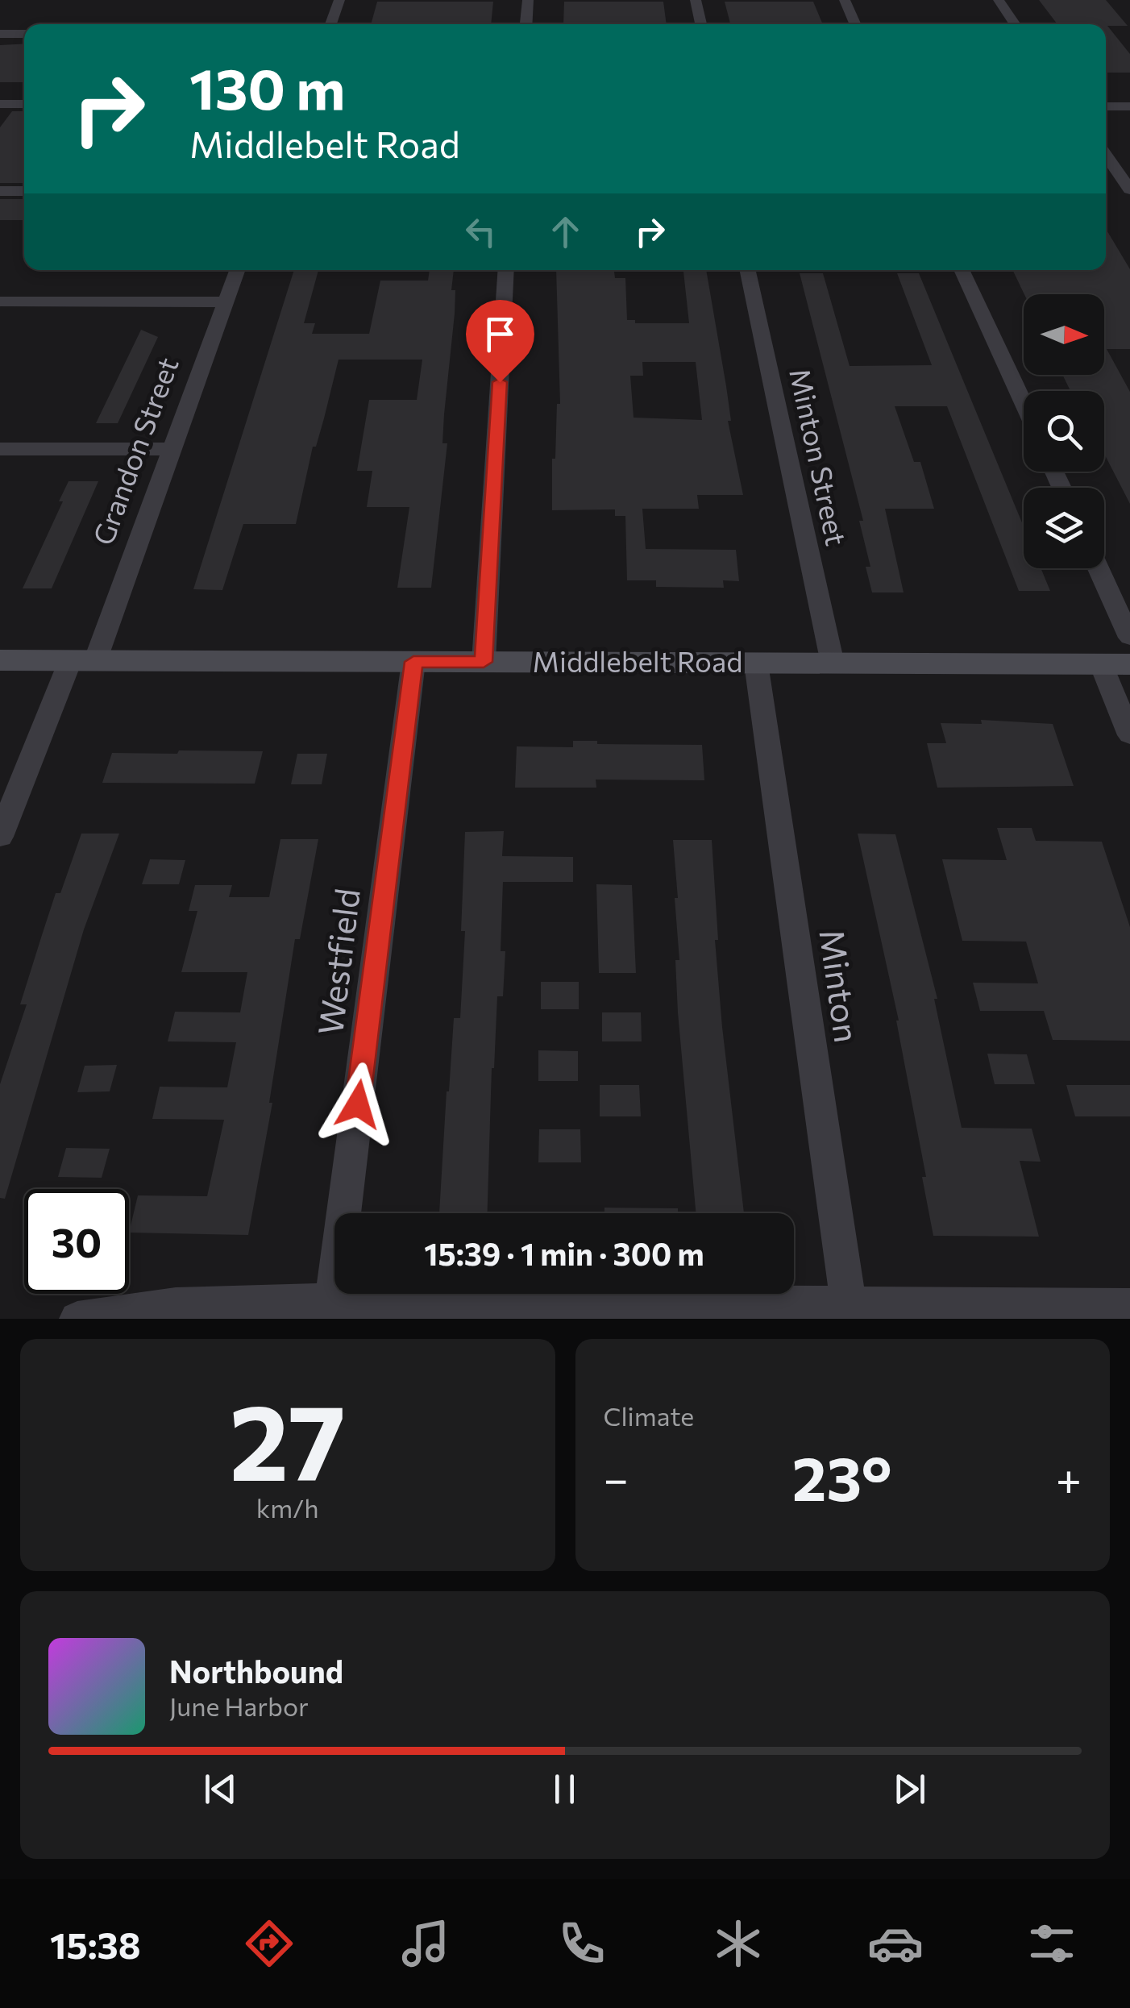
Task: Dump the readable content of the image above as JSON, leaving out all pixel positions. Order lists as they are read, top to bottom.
{
  "streets": {
    "main road": ["Middlebelt Road"],
    "street": [
      "Grandon Street",
      "Minton Street",
      "Westfield",
      "Minton"
    ]
  },
  "crossings": [
    ["Grandon Street", "Middlebelt Road"],
    ["Minton Street", "Middlebelt Road"],
    ["Middlebelt Road", "Westfield"],
    ["Middlebelt Road", "Minton"]
  ],
  "north": "right",
  "page": {
    "turn": ["130 m", "Middlebelt Road"],
    "limit": "30",
    "trip": "15:39 · 1 min · 300 m",
    "tile": [
      ["27", "km/h"],
      "Climate"
    ],
    "heat": ["−", "23°", "+"],
    "song": ["Northbound", "June Harbor"],
    "tabs": "15:38"
  }
}
